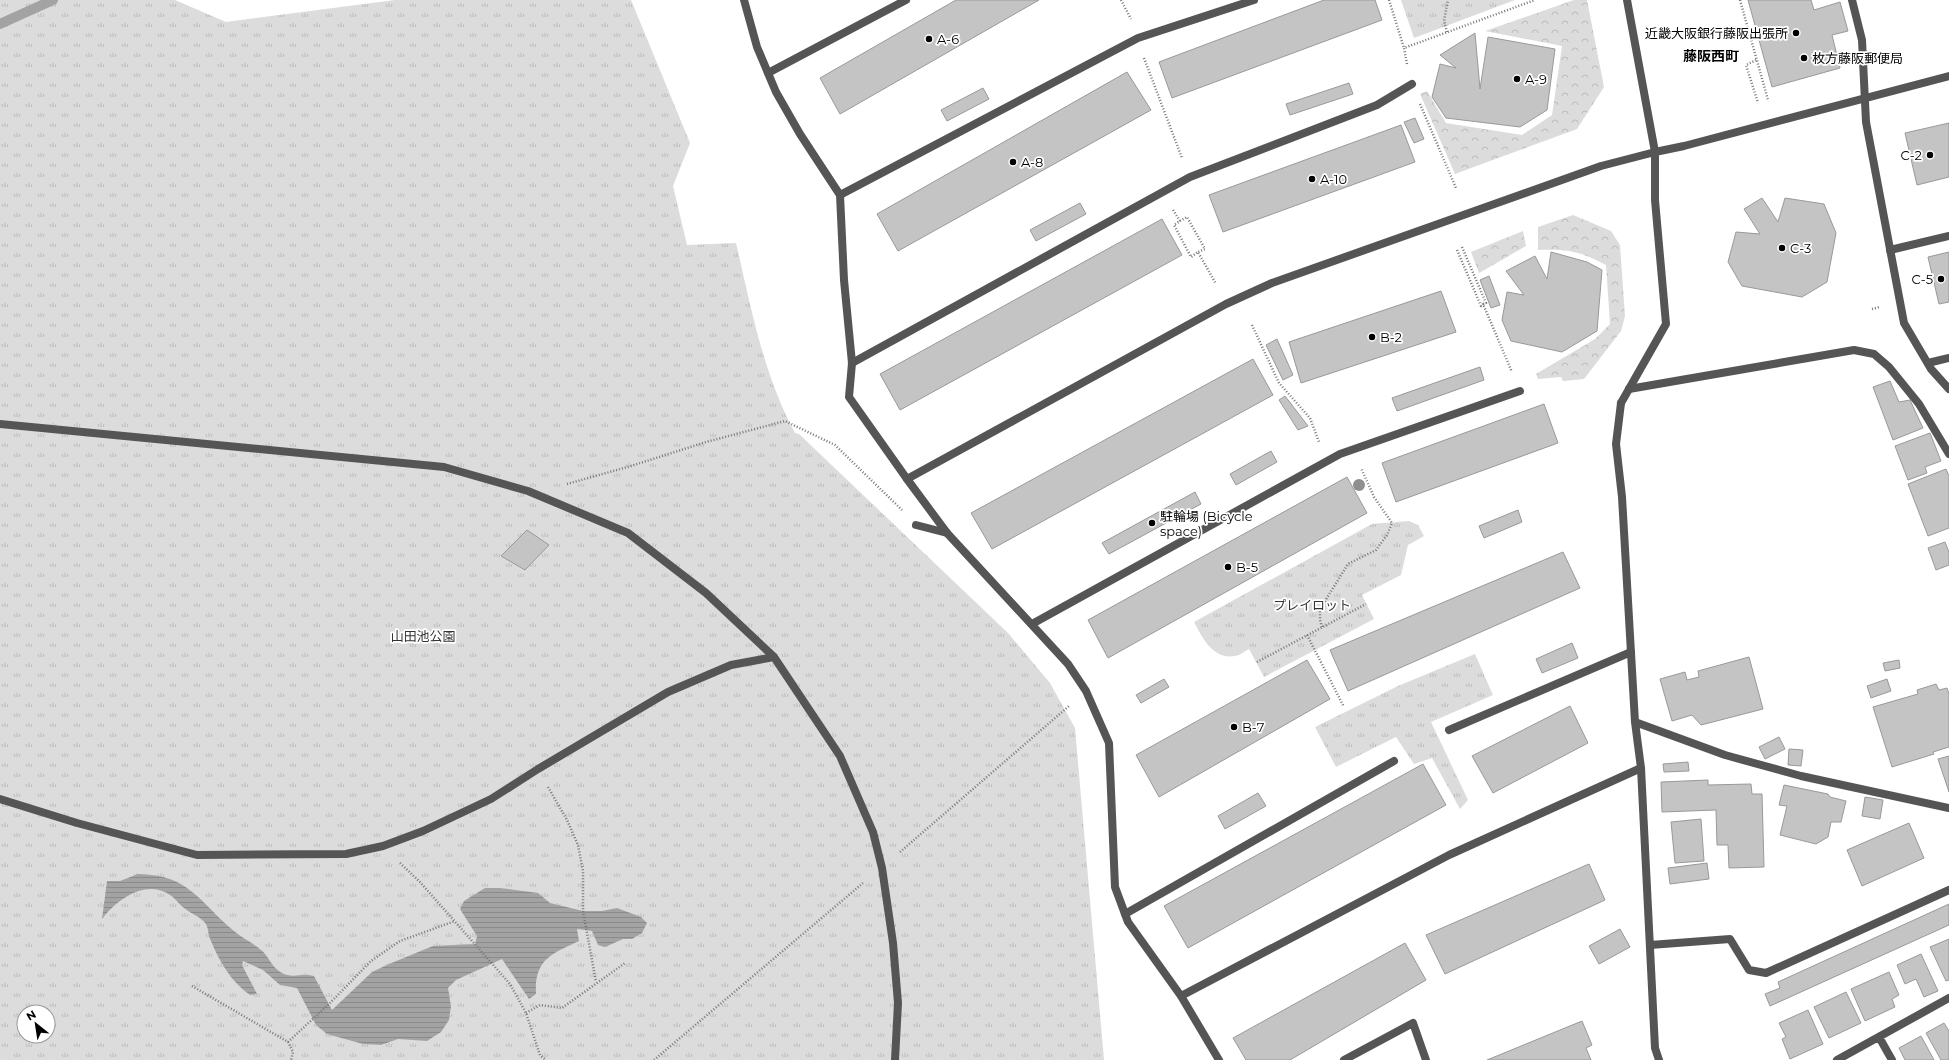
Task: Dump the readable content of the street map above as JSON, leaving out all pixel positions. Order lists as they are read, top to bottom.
{
  "districts": ["藤阪西町"],
  "parks": ["プレイロット", "山田池公園"],
  "places": [
    "近畿大阪銀行藤阪出張所",
    "A-6",
    "枚方藤阪郵便局",
    "A-9",
    "C-2",
    "A-8",
    "A-10",
    "C-3",
    "C-5",
    "B-2",
    "駐輪場 (Bicycle space)",
    "B-5",
    "B-7"
  ],
  "north": "top left"
}
